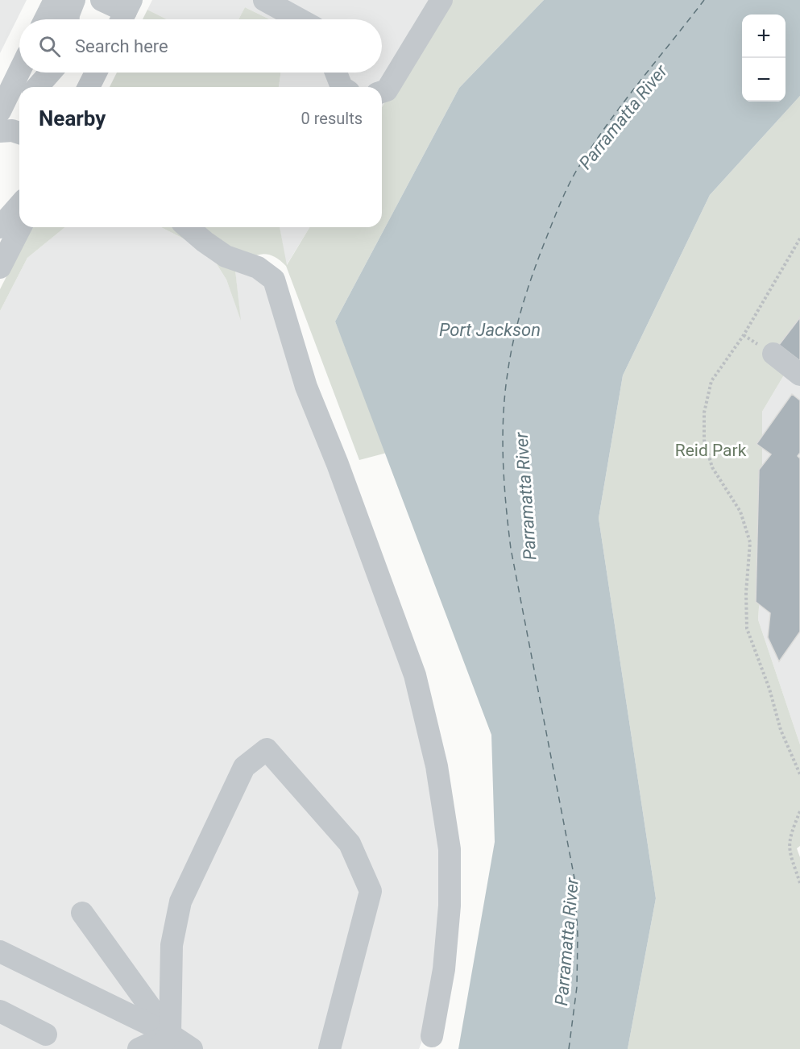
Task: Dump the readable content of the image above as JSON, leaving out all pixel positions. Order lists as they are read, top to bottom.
{
  "water": ["Parramatta River", "Port Jackson"],
  "parks": ["Reid Park"],
  "page": {
    "map_buttons": ["+", "−"],
    "search": "Search here",
    "heading": ["Nearby", "0 results"]
  }
}
